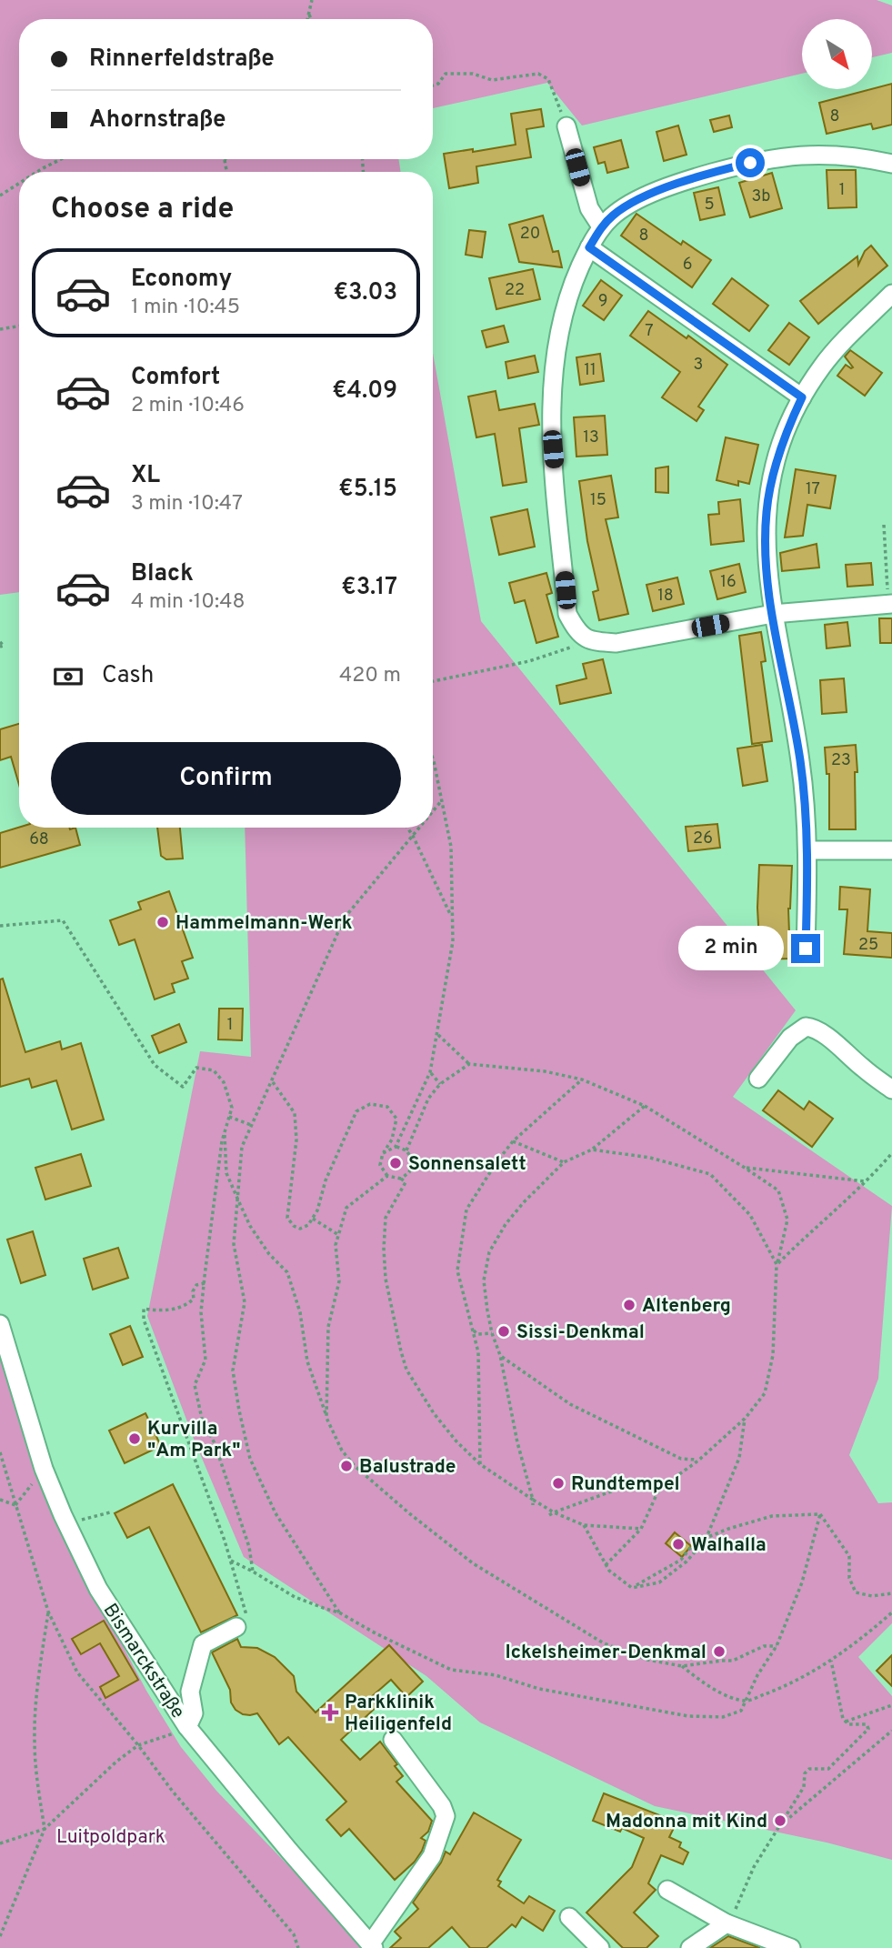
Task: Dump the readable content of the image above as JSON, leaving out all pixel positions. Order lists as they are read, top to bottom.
{
  "streets": {
    "street": ["Bismarckstraße"]
  },
  "parks": ["Luitpoldpark"],
  "places": {
    "other": [
      "Hammelmann-Werk",
      "Sonnensalett",
      "Altenberg",
      "Sissi-Denkmal",
      "Kurvilla \"Am Park\"",
      "Balustrade",
      "Rundtempel",
      "Walhalla",
      "Ickelsheimer-Denkmal",
      "Madonna mit Kind"
    ],
    "health": ["Parkklinik Heiligenfeld"]
  },
  "house_numbers": [
    "8",
    "1",
    "3b",
    "5",
    "20",
    "8",
    "6",
    "22",
    "9",
    "7",
    "3",
    "11",
    "13",
    "17",
    "15",
    "16",
    "18",
    "23",
    "26",
    "68",
    "25",
    "1"
  ],
  "north": "bottom right",
  "page": {
    "banner": ["Rinnerfeldstraße", "Ahornstraße"],
    "heading": "Choose a ride",
    "list": [
      {
        "name": "Economy",
        "note": "1 min · 10:45",
        "value": "€3.03"
      },
      {
        "name": "Comfort",
        "note": "2 min · 10:46",
        "value": "€4.09"
      },
      {
        "name": "XL",
        "note": "3 min · 10:47",
        "value": "€5.15"
      },
      {
        "name": "Black",
        "note": "4 min · 10:48",
        "value": "€3.17"
      }
    ],
    "pay": ["Cash", "420 m"],
    "buttons": "Confirm",
    "bubble": "2 min"
  }
}
